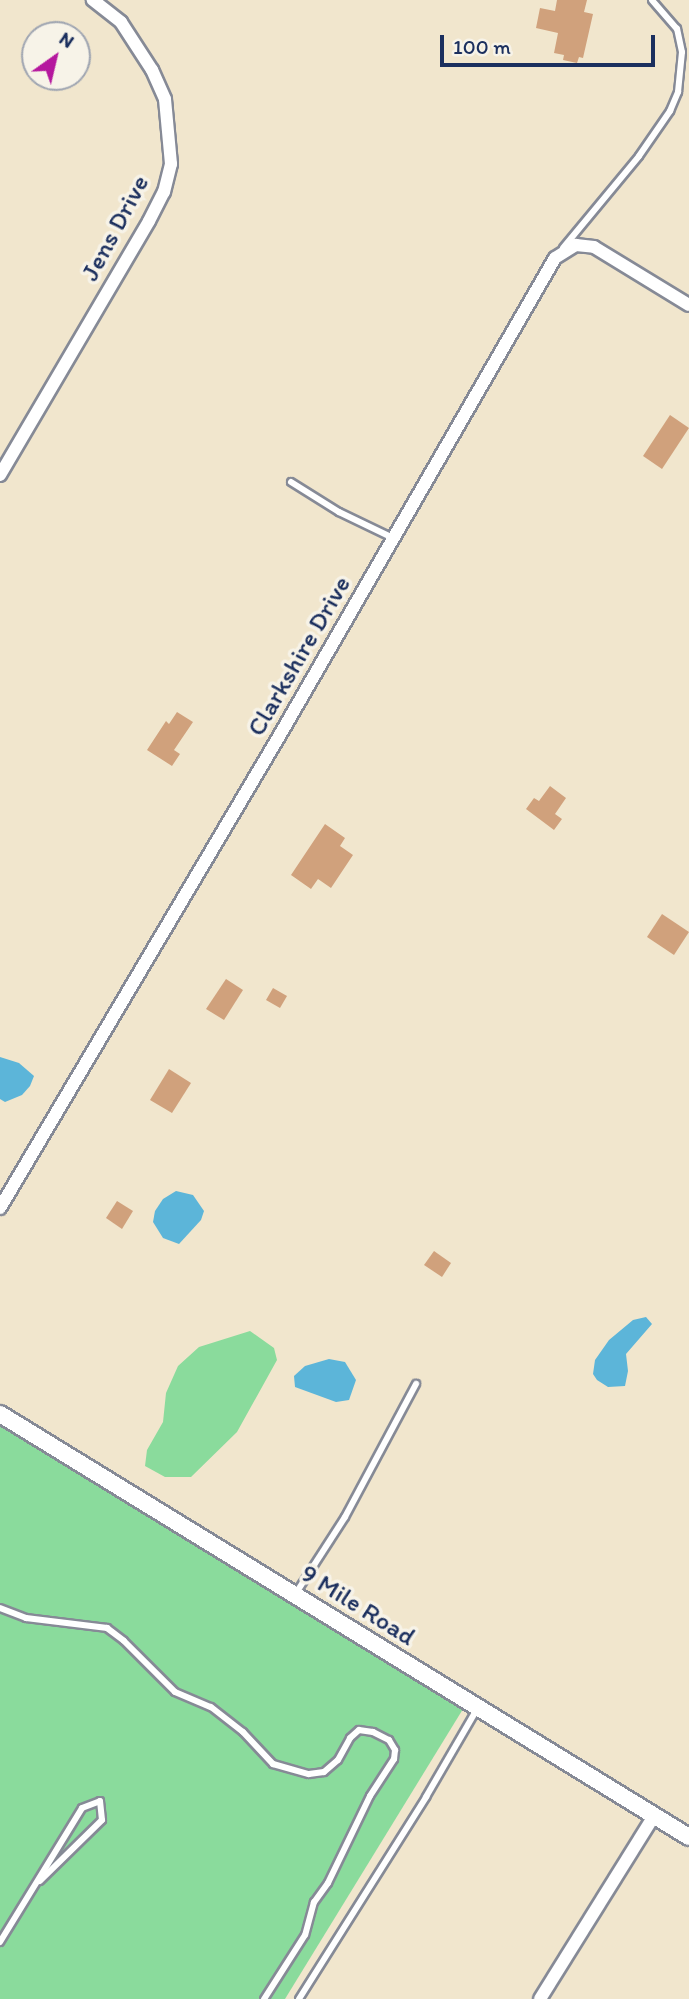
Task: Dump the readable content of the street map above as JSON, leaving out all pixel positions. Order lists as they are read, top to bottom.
{
  "streets": {
    "street": ["Jens Drive", "Clarkshire Drive", "9 Mile Road"]
  },
  "scale_bar": "100 m",
  "north": "top right"
}
